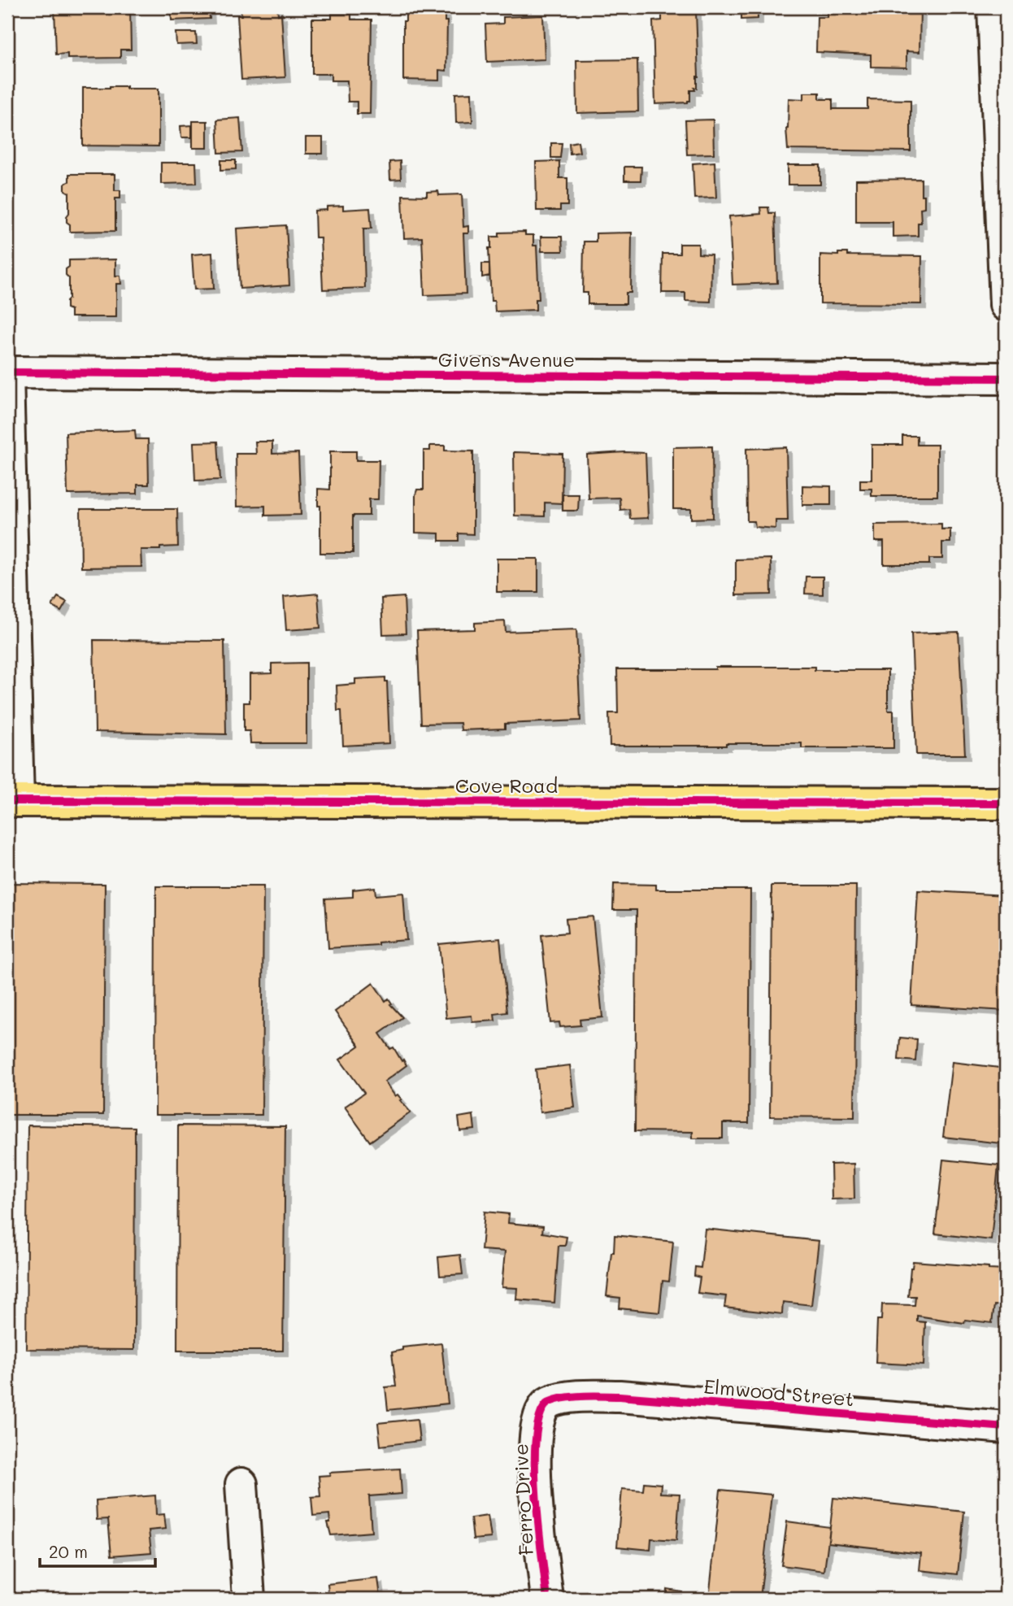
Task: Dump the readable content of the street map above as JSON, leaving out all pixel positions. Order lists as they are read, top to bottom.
{
  "streets": {
    "main road": ["Cove Road"],
    "street": ["Givens Avenue", "Elmwood Street", "Ferro Drive"]
  },
  "crossings": [
    ["Elmwood Street", "Ferro Drive"]
  ],
  "scale_bar": "20 m"
}
